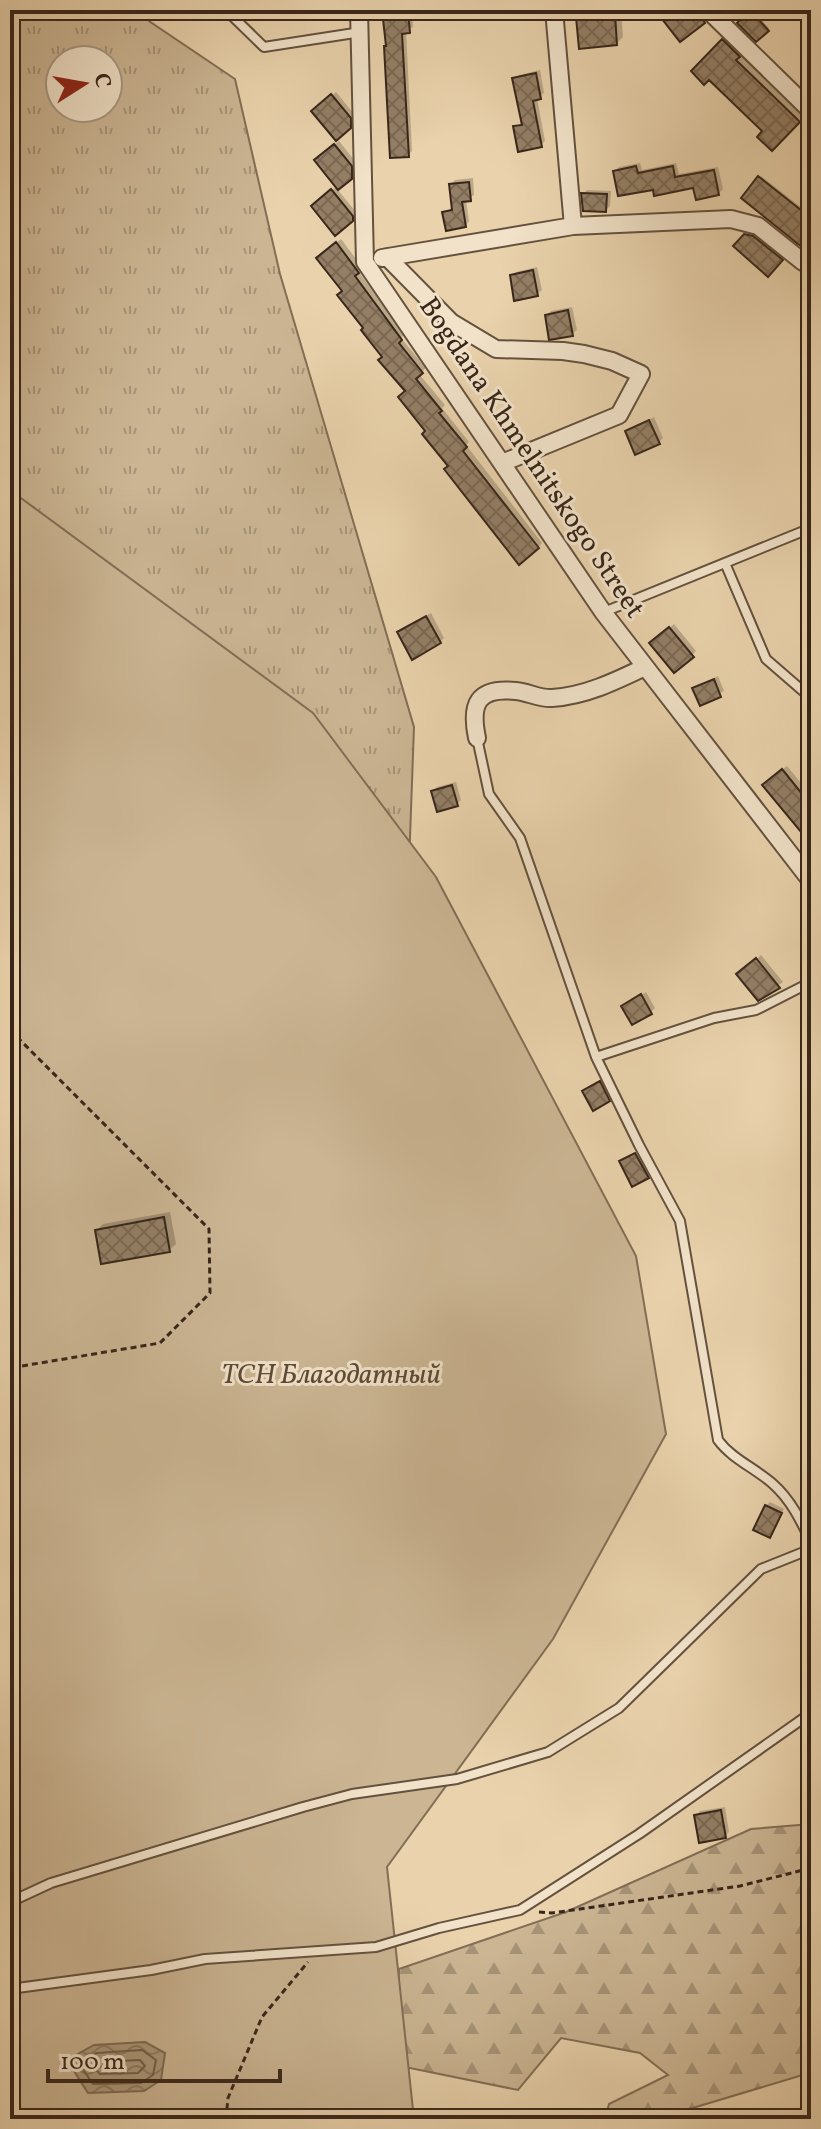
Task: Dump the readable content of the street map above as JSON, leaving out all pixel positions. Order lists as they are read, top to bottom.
{
  "streets": {
    "street": ["Bogdana Khmelnitskogo Street"]
  },
  "parks": ["ТСН Благодатный"],
  "scale_bar": "100 m",
  "north": "right"
}
